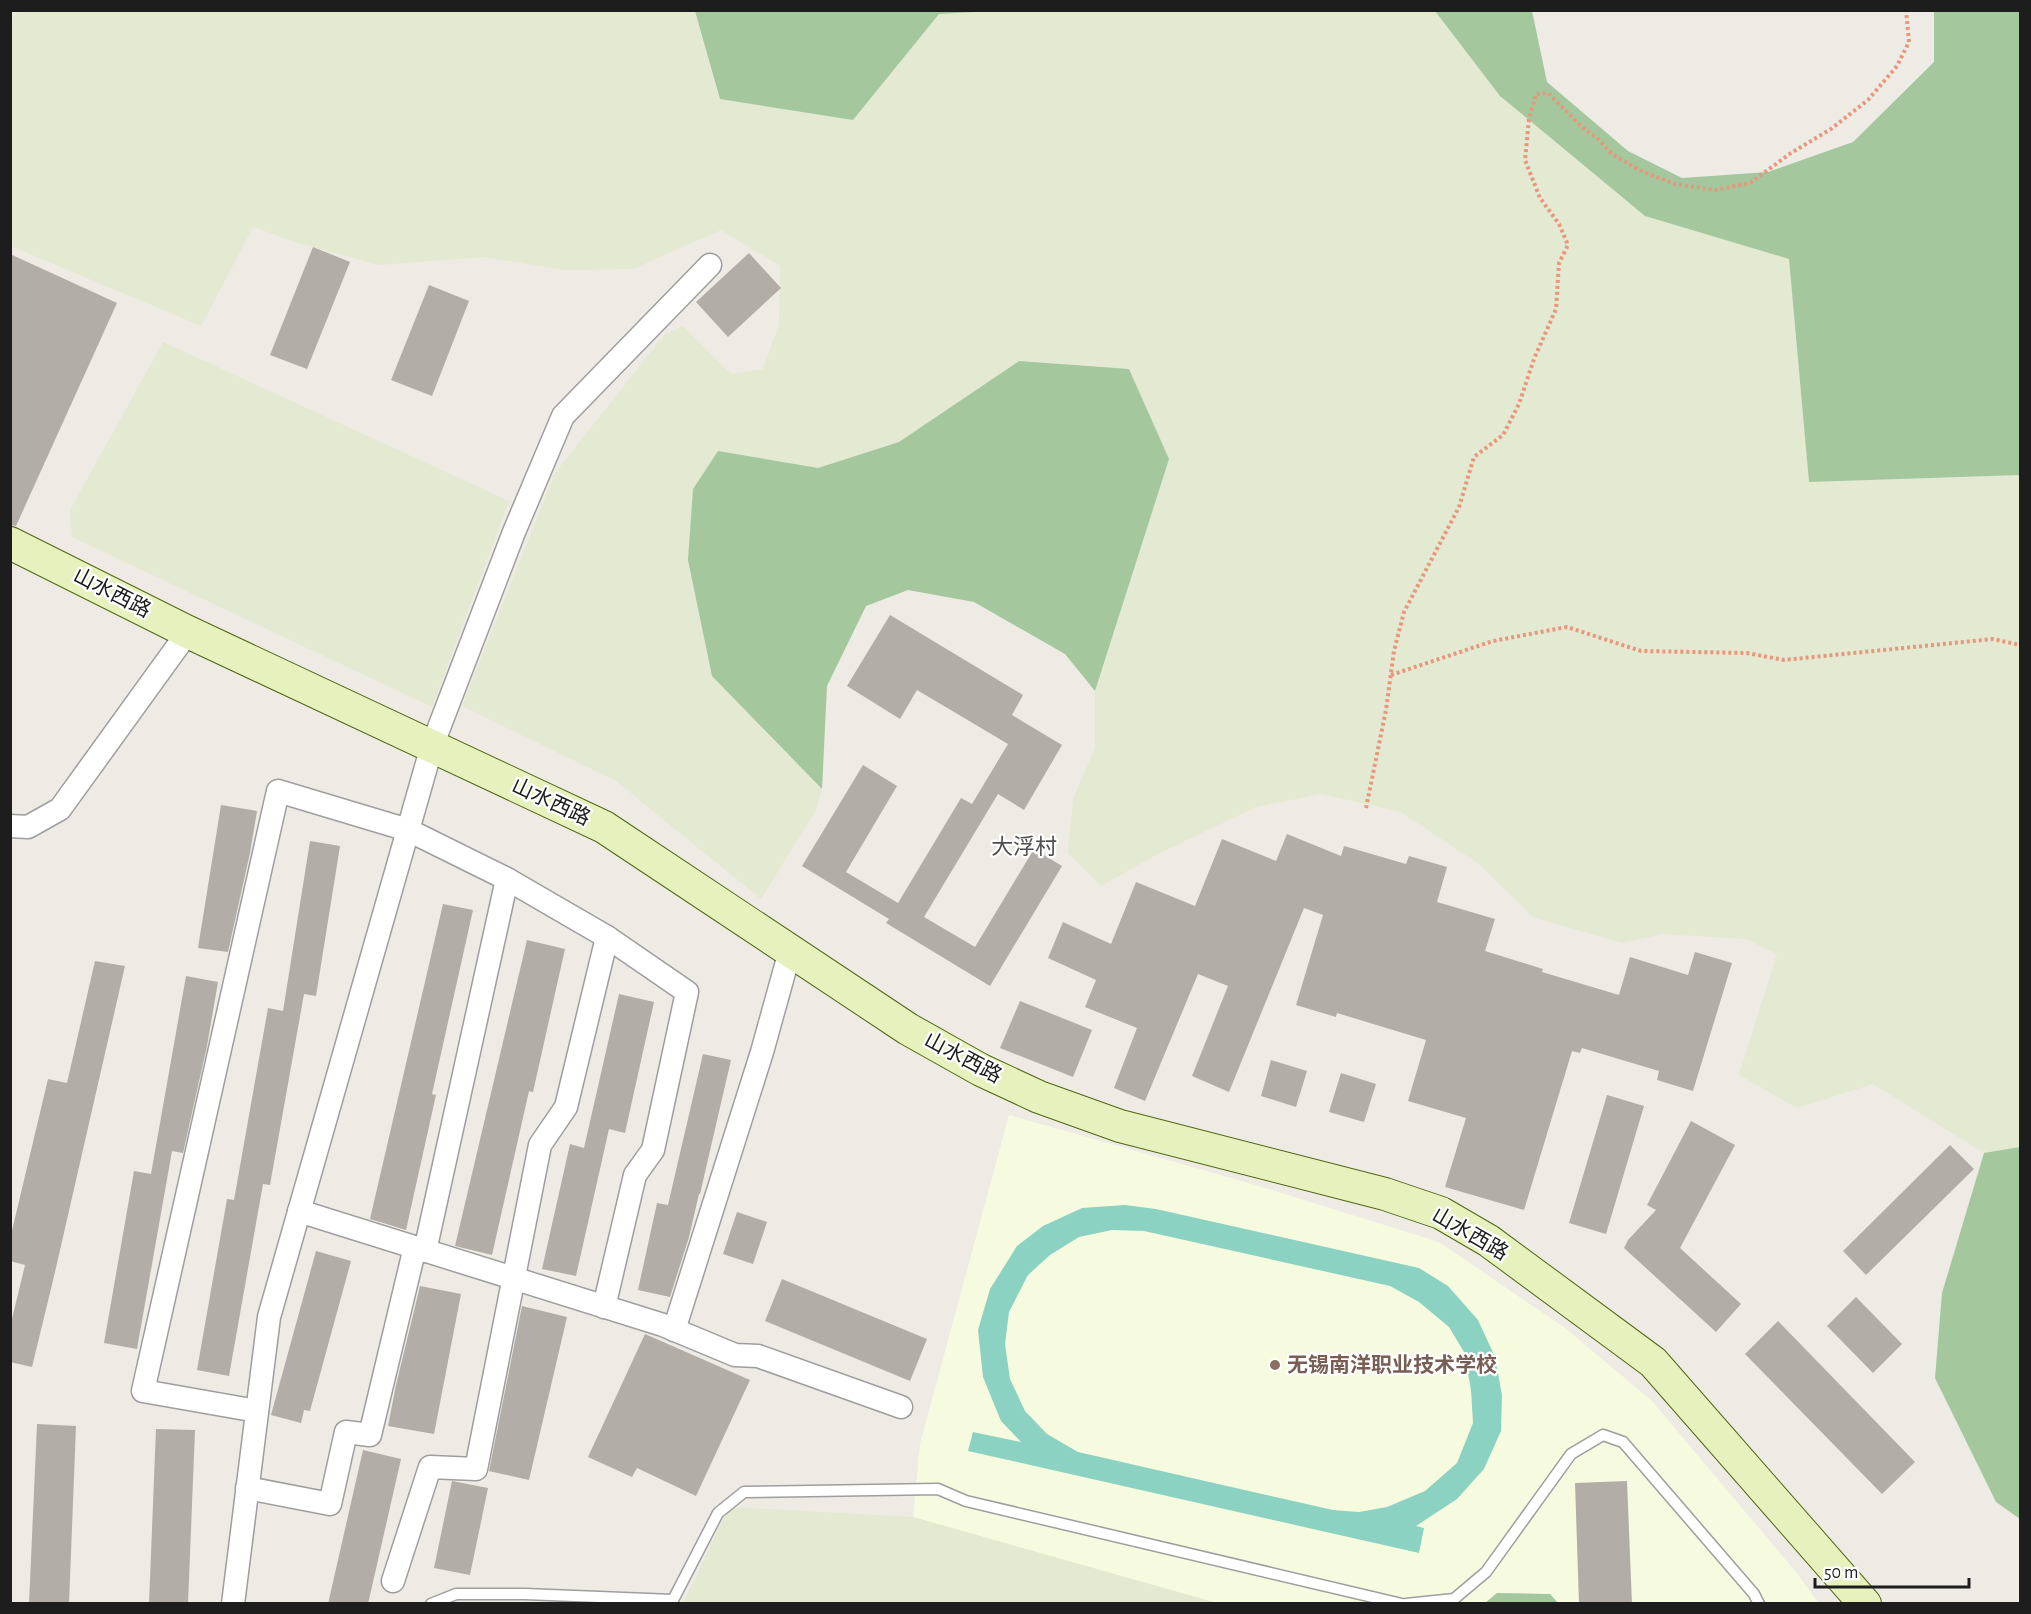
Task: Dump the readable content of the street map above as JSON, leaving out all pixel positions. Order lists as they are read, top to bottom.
{
  "streets": {
    "street": ["山水西路"]
  },
  "districts": ["大浮村"],
  "places": ["无锡南洋职业技术学校"],
  "scale_bar": "50 m"
}
